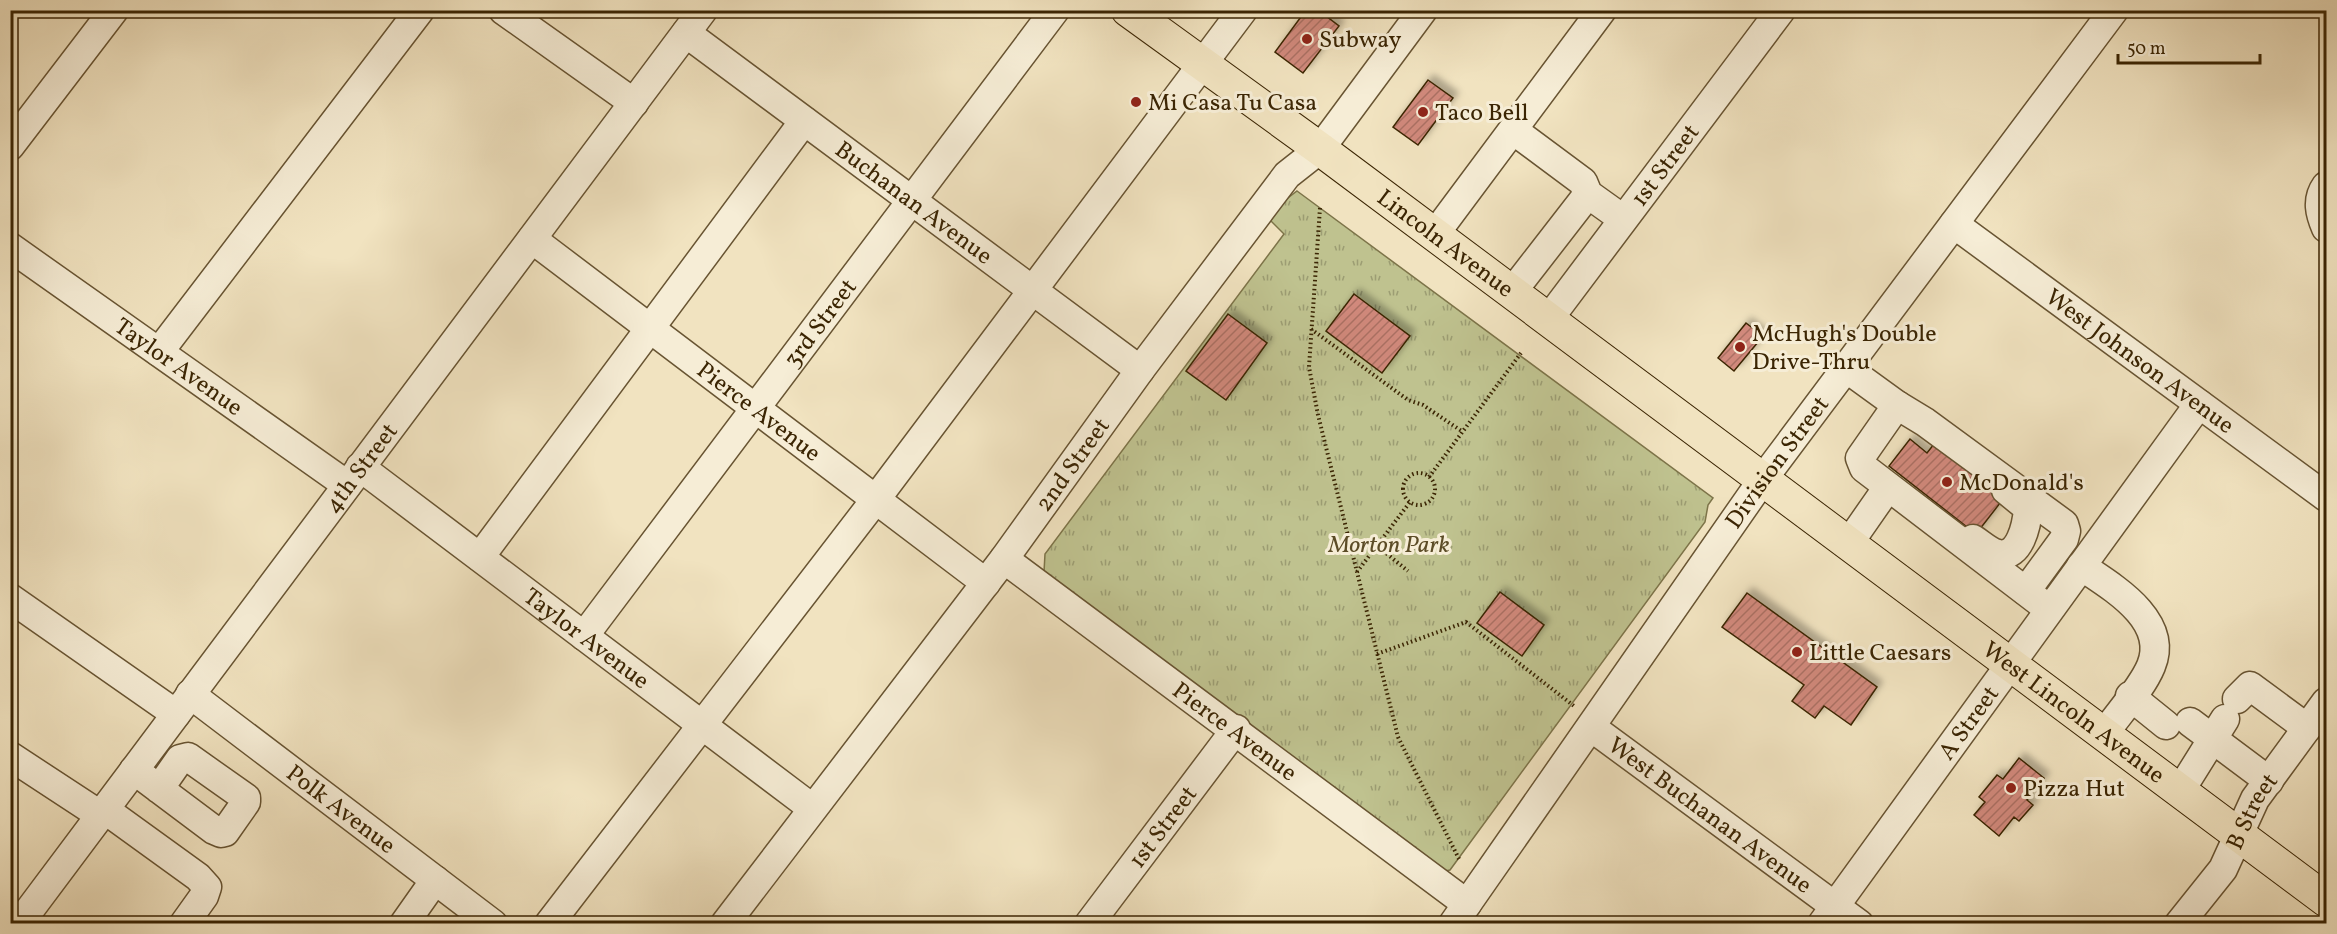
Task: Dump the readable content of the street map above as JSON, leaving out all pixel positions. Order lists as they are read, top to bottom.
{
  "streets": {
    "main road": ["Lincoln Avenue", "West Lincoln Avenue"],
    "street": [
      "1st Street",
      "Buchanan Avenue",
      "3rd Street",
      "West Johnson Avenue",
      "Taylor Avenue",
      "Pierce Avenue",
      "Division Street",
      "2nd Street",
      "4th Street",
      "A Street",
      "Polk Avenue",
      "B Street",
      "West Buchanan Avenue"
    ]
  },
  "crossings": [
    ["1st Street", "Lincoln Avenue"],
    ["1st Street", "Pierce Avenue"],
    ["Buchanan Avenue", "3rd Street"],
    ["Buchanan Avenue", "2nd Street"],
    ["Buchanan Avenue", "4th Street"],
    ["Lincoln Avenue", "Division Street"],
    ["Lincoln Avenue", "2nd Street"],
    ["Lincoln Avenue", "West Lincoln Avenue"],
    ["3rd Street", "Taylor Avenue"],
    ["3rd Street", "Pierce Avenue"],
    ["West Johnson Avenue", "Division Street"],
    ["West Johnson Avenue", "A Street"],
    ["Taylor Avenue", "2nd Street"],
    ["Taylor Avenue", "4th Street"],
    ["Pierce Avenue", "Division Street"],
    ["Pierce Avenue", "2nd Street"],
    ["Pierce Avenue", "4th Street"],
    ["Division Street", "West Lincoln Avenue"],
    ["Division Street", "West Buchanan Avenue"],
    ["4th Street", "Polk Avenue"],
    ["West Lincoln Avenue", "A Street"],
    ["West Lincoln Avenue", "B Street"],
    ["A Street", "West Buchanan Avenue"]
  ],
  "parks": ["Morton Park"],
  "places": [
    "Subway",
    "Mi Casa Tu Casa",
    "Taco Bell",
    "McHugh's Double Drive-Thru",
    "McDonald's",
    "Little Caesars",
    "Pizza Hut"
  ],
  "scale_bar": "50 m"
}
